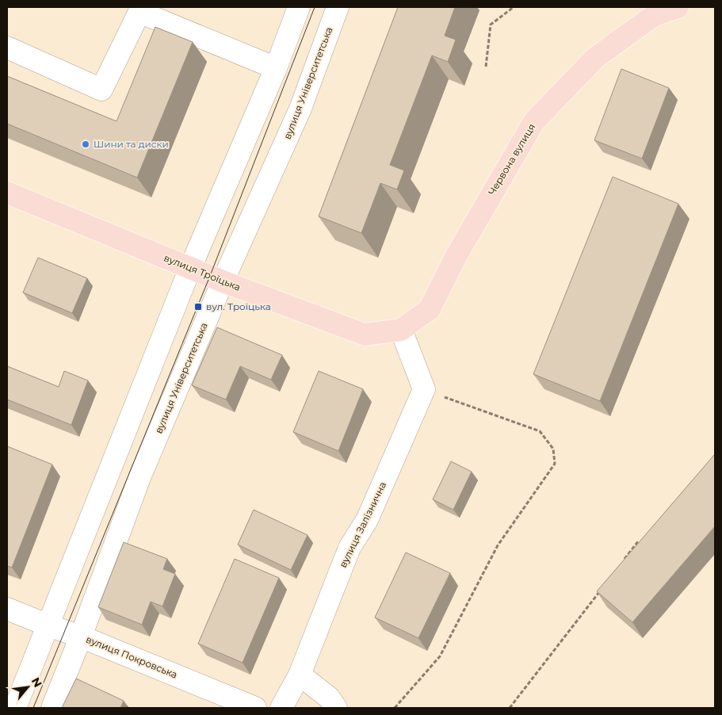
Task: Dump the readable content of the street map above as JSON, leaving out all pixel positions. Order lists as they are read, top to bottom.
{
  "streets": {
    "main road": ["Червона вулиця", "вулиця Троїцька"],
    "street": ["вулиця Університетська", "вулиця Залізнична", "вулиця Покровська"]
  },
  "crossings": [
    ["вулиця Університетська", "вулиця Троїцька"],
    ["вулиця Університетська", "вулиця Покровська"],
    ["Червона вулиця", "вулиця Троїцька"]
  ],
  "places": {
    "other": ["Шини та диски"],
    "transit": ["вул. Троїцька"]
  },
  "north": "top right"
}
